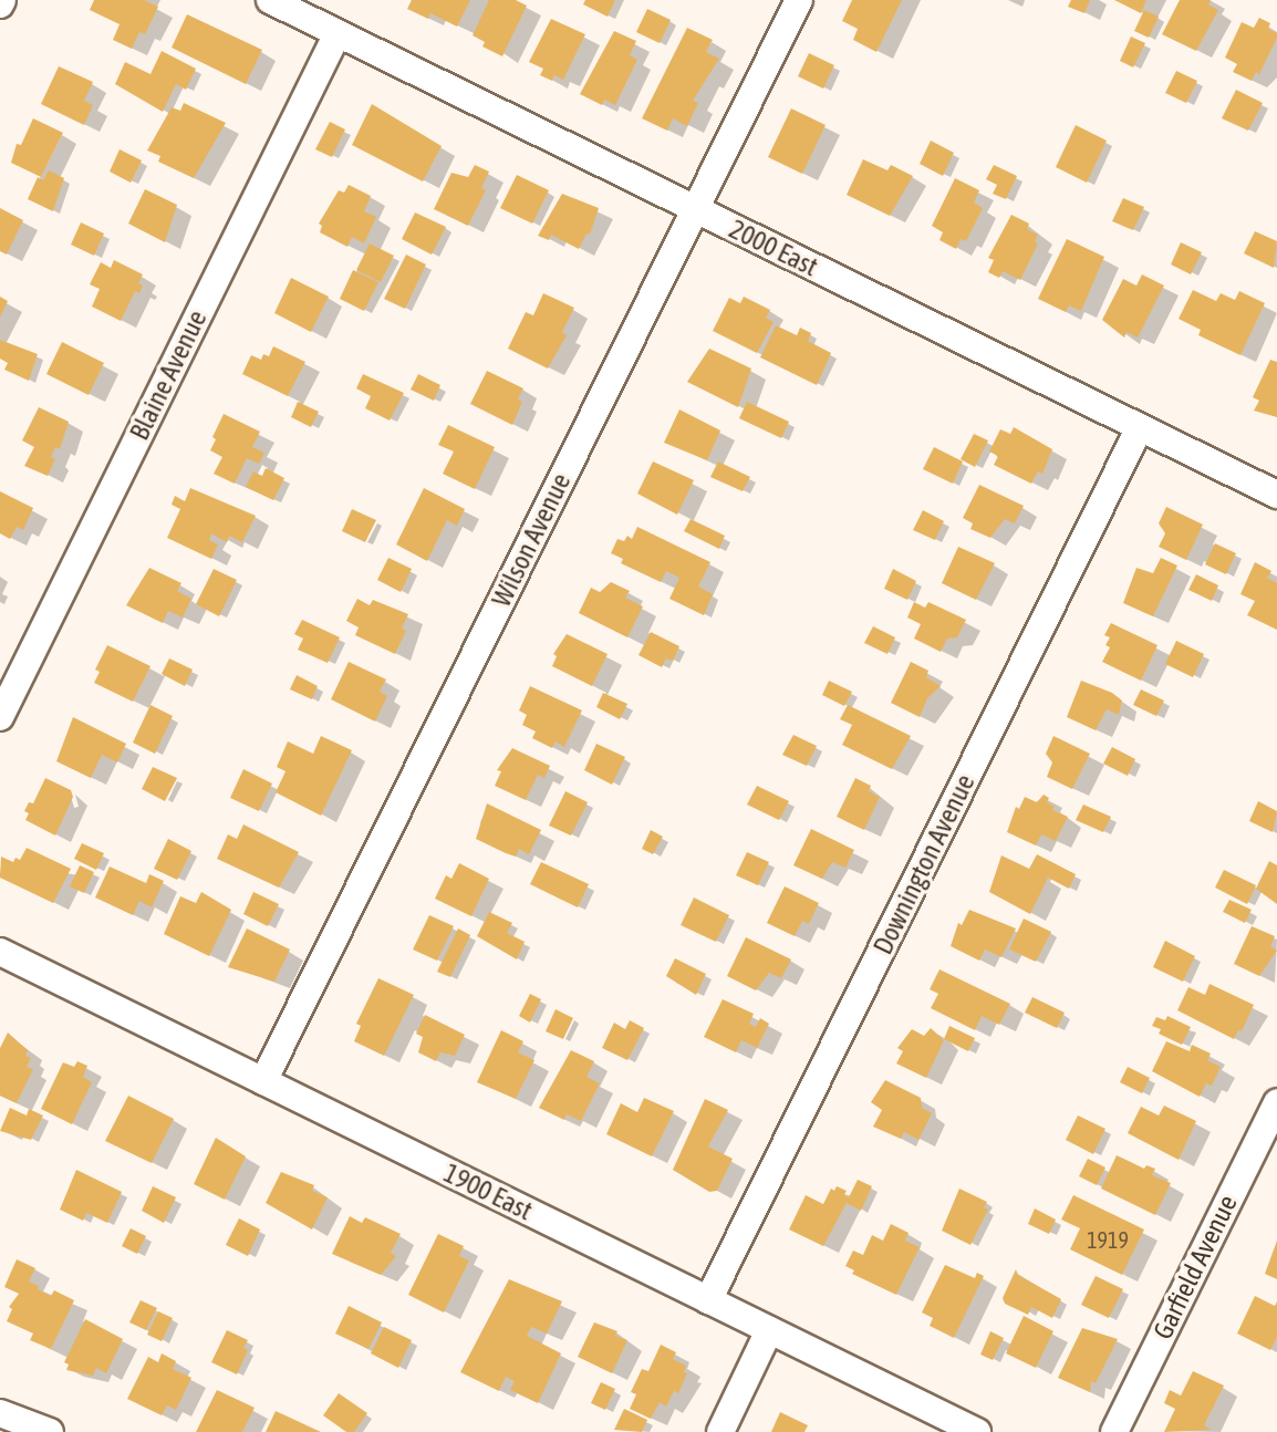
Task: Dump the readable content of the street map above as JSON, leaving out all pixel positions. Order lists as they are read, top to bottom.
{
  "streets": {
    "street": [
      "2000 East",
      "Blaine Avenue",
      "Wilson Avenue",
      "Downington Avenue",
      "1900 East",
      "Garfield Avenue"
    ]
  },
  "crossings": [
    ["2000 East", "Blaine Avenue"],
    ["2000 East", "Wilson Avenue"],
    ["2000 East", "Downington Avenue"],
    ["Wilson Avenue", "1900 East"],
    ["Downington Avenue", "1900 East"]
  ],
  "house_numbers": ["1919"]
}
